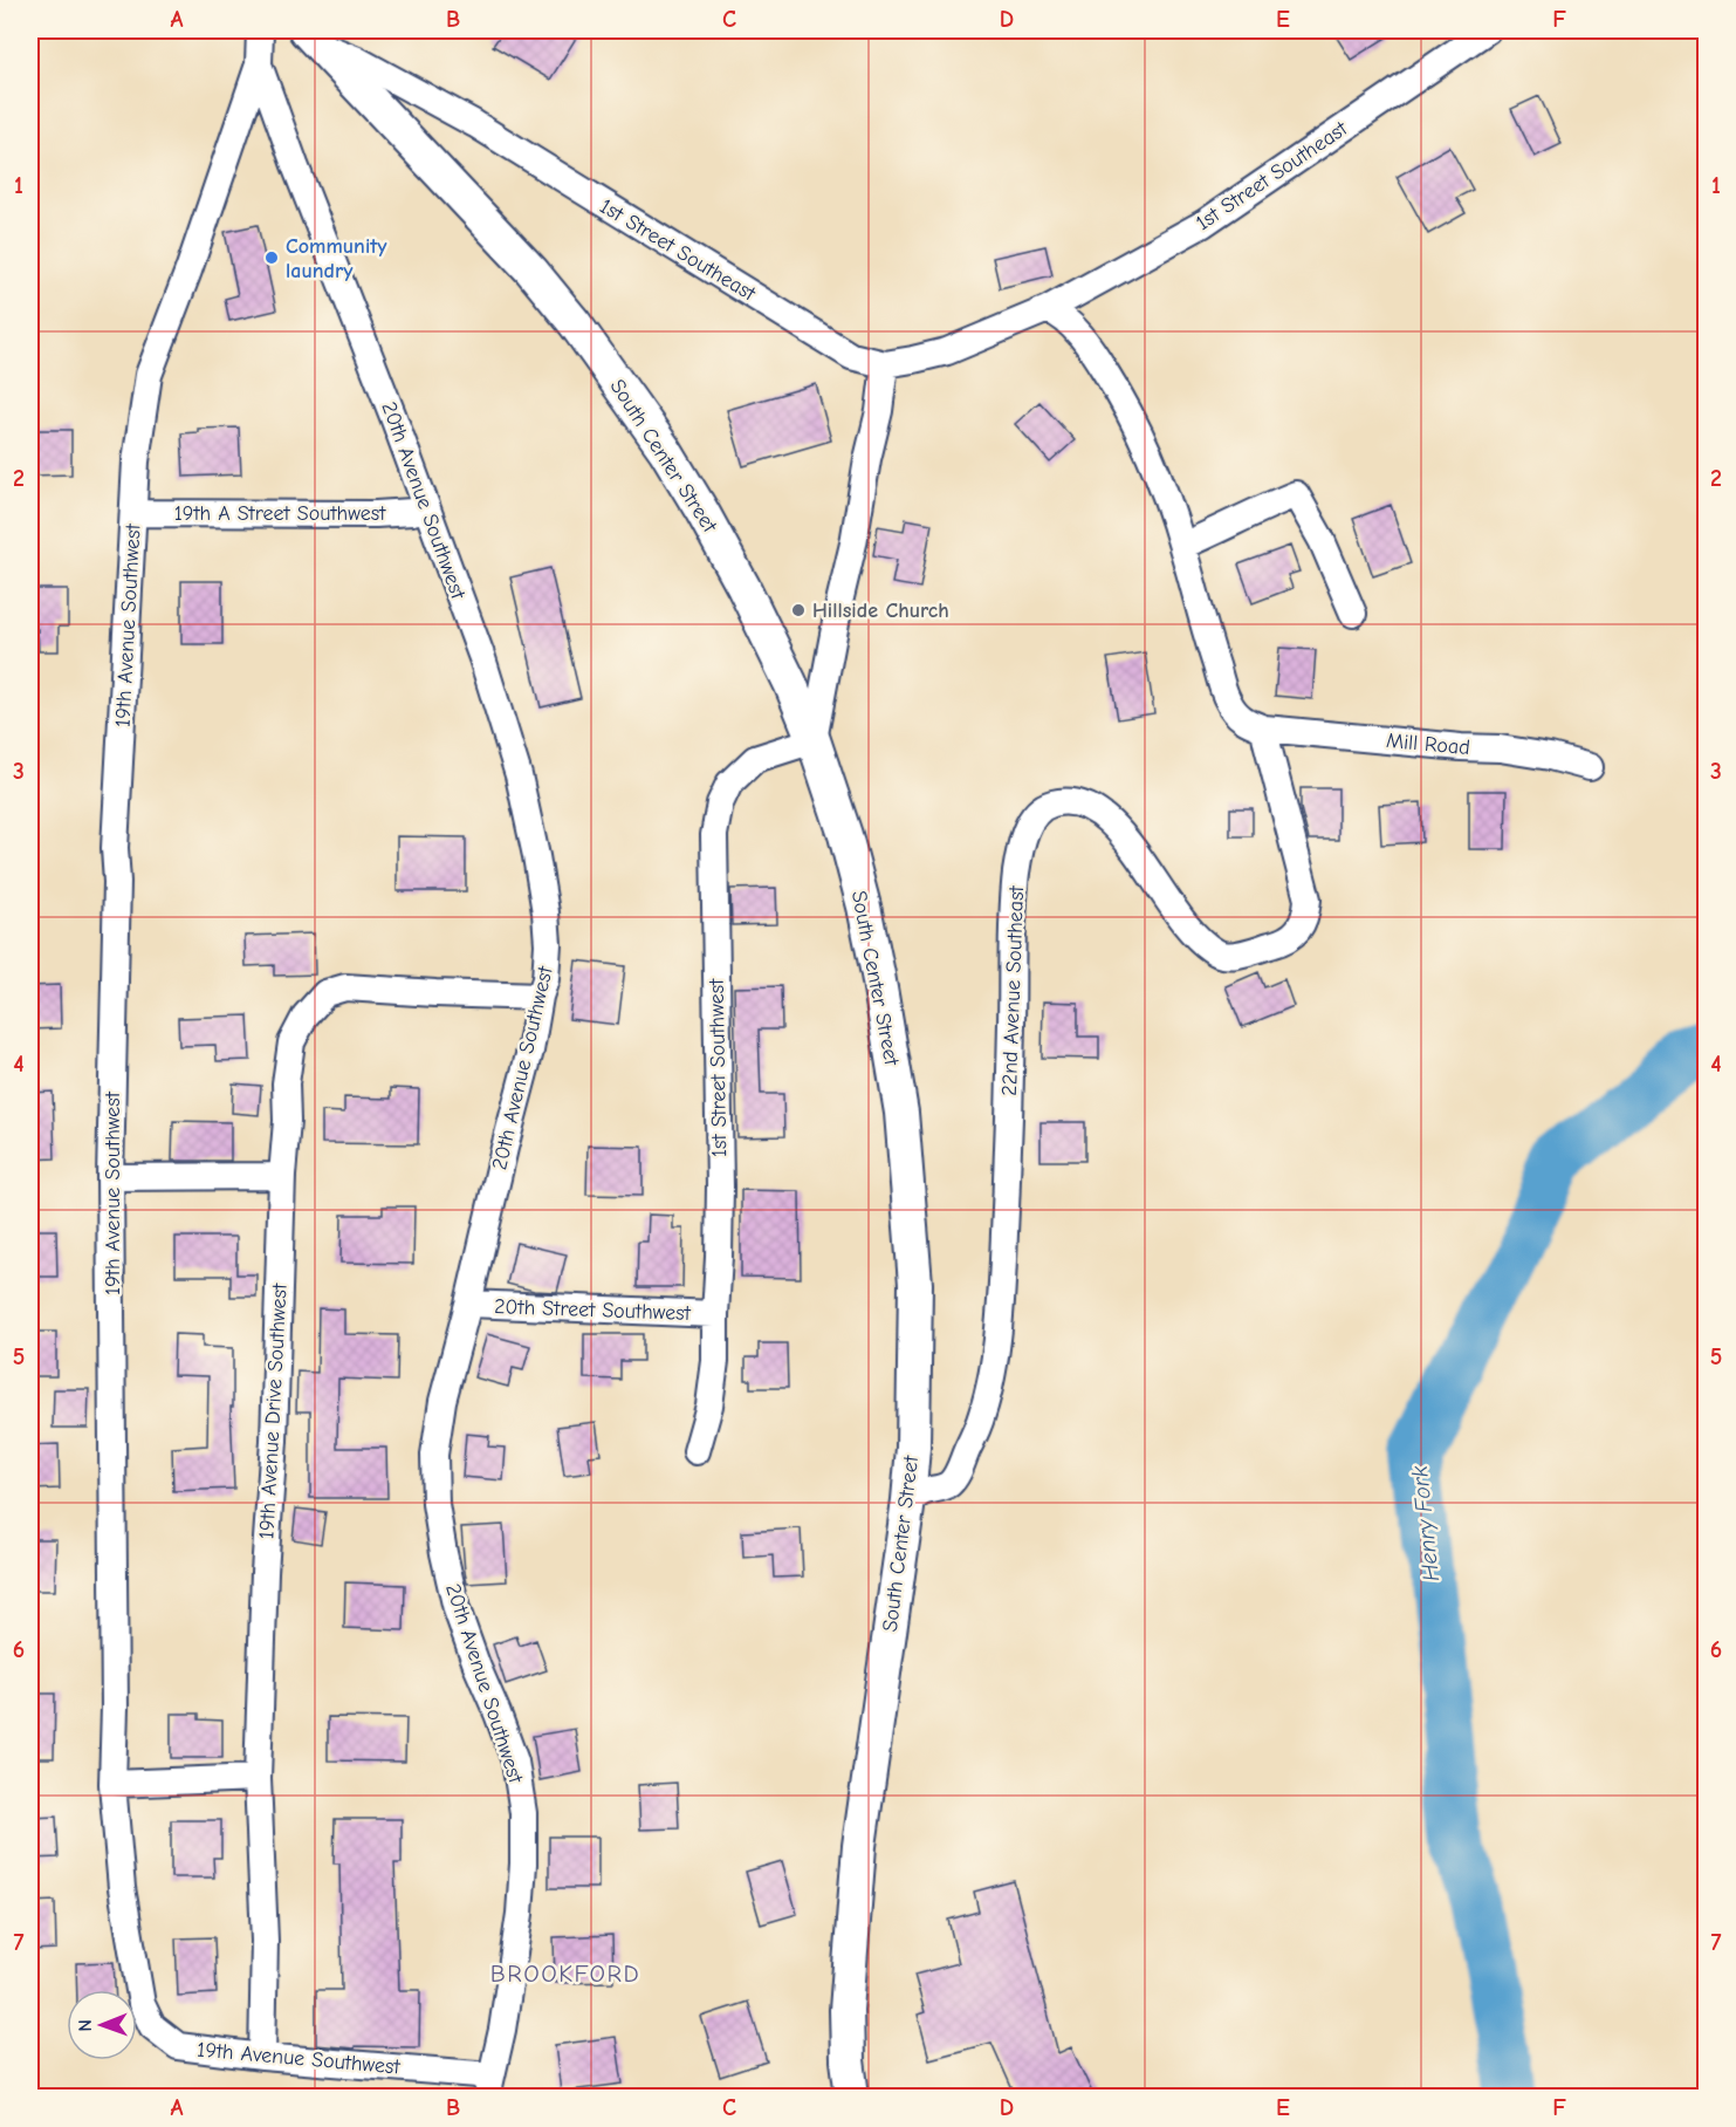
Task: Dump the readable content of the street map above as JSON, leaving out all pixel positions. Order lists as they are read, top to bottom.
{
  "streets": {
    "street": [
      "1st Street Southeast",
      "South Center Street",
      "20th Avenue Southwest",
      "19th A Street Southwest",
      "19th Avenue Southwest",
      "Mill Road",
      "22nd Avenue Southeast",
      "1st Street Southwest",
      "20th Street Southwest",
      "19th Avenue Drive Southwest"
    ]
  },
  "crossings": [
    ["1st Street Southeast", "South Center Street"],
    ["South Center Street", "22nd Avenue Southeast"],
    ["South Center Street", "1st Street Southwest"],
    ["20th Avenue Southwest", "19th A Street Southwest"],
    ["20th Avenue Southwest", "19th Avenue Southwest"],
    ["20th Avenue Southwest", "20th Street Southwest"],
    ["20th Avenue Southwest", "19th Avenue Drive Southwest"],
    ["19th A Street Southwest", "19th Avenue Southwest"],
    ["19th Avenue Southwest", "19th Avenue Drive Southwest"],
    ["Mill Road", "22nd Avenue Southeast"],
    ["1st Street Southwest", "20th Street Southwest"]
  ],
  "districts": ["BROOKFORD"],
  "water": ["Henry Fork"],
  "places": ["Community laundry", "Hillside Church"],
  "north": "left",
  "grid": {
    "columns": [
      "A",
      "B",
      "C",
      "D",
      "E",
      "F"
    ],
    "rows": [
      "1",
      "2",
      "3",
      "4",
      "5",
      "6",
      "7"
    ]
  }
}
